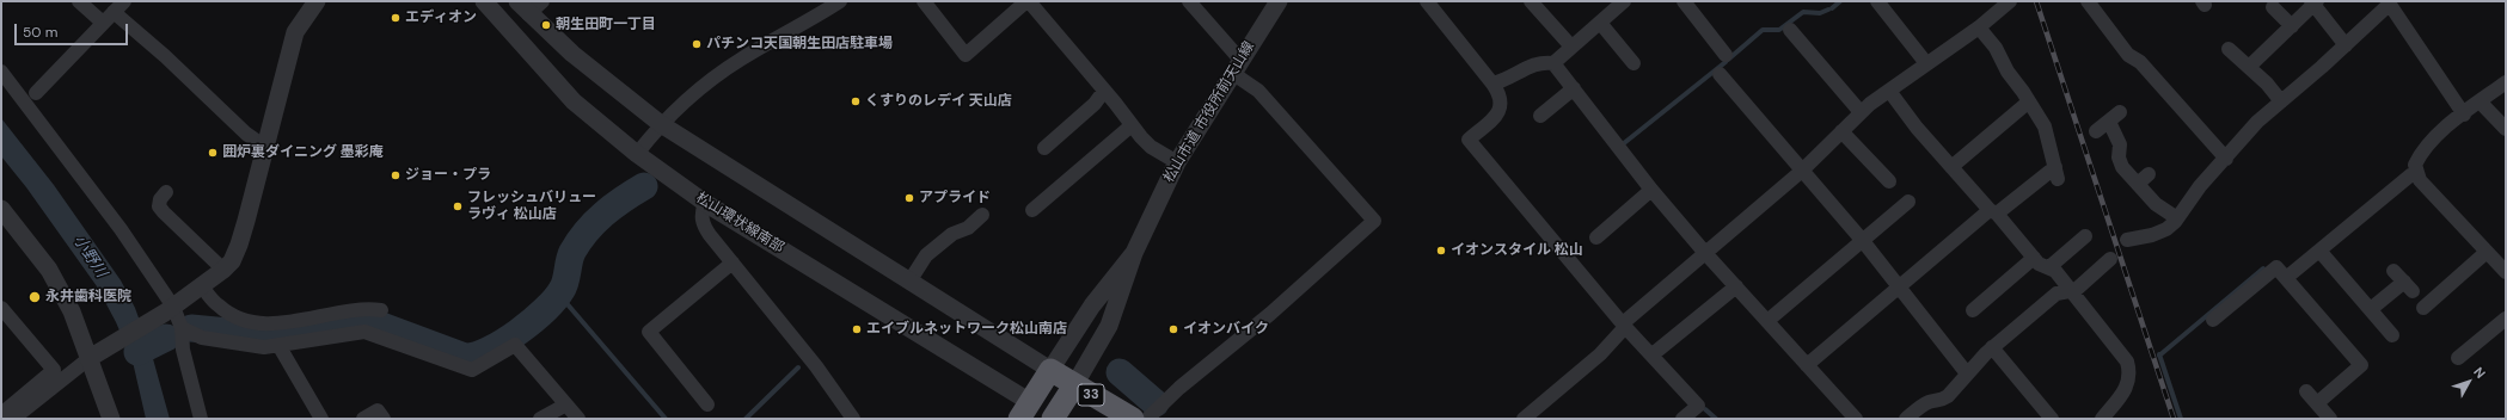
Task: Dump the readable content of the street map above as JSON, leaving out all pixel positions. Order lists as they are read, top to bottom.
{
  "streets": {
    "highway": ["33"],
    "street": ["松山市道 市役所前天山線", "松山環状線南部"]
  },
  "crossings": [
    ["松山市道 市役所前天山線", "33"],
    ["松山環状線南部", "33"]
  ],
  "water": ["小野川"],
  "places": [
    "エディオン",
    "朝生田町一丁目",
    "パチンコ天国朝生田店駐車場",
    "くすりのレデイ 天山店",
    "囲炉裏ダイニング 墨彩庵",
    "ジョー・プラ",
    "アプライド",
    "フレッシュバリュー ラヴィ 松山店",
    "イオンスタイル 松山",
    "永井歯科医院",
    "エイブルネットワーク松山南店",
    "イオンバイク"
  ],
  "scale_bar": "50 m",
  "north": "top right"
}
